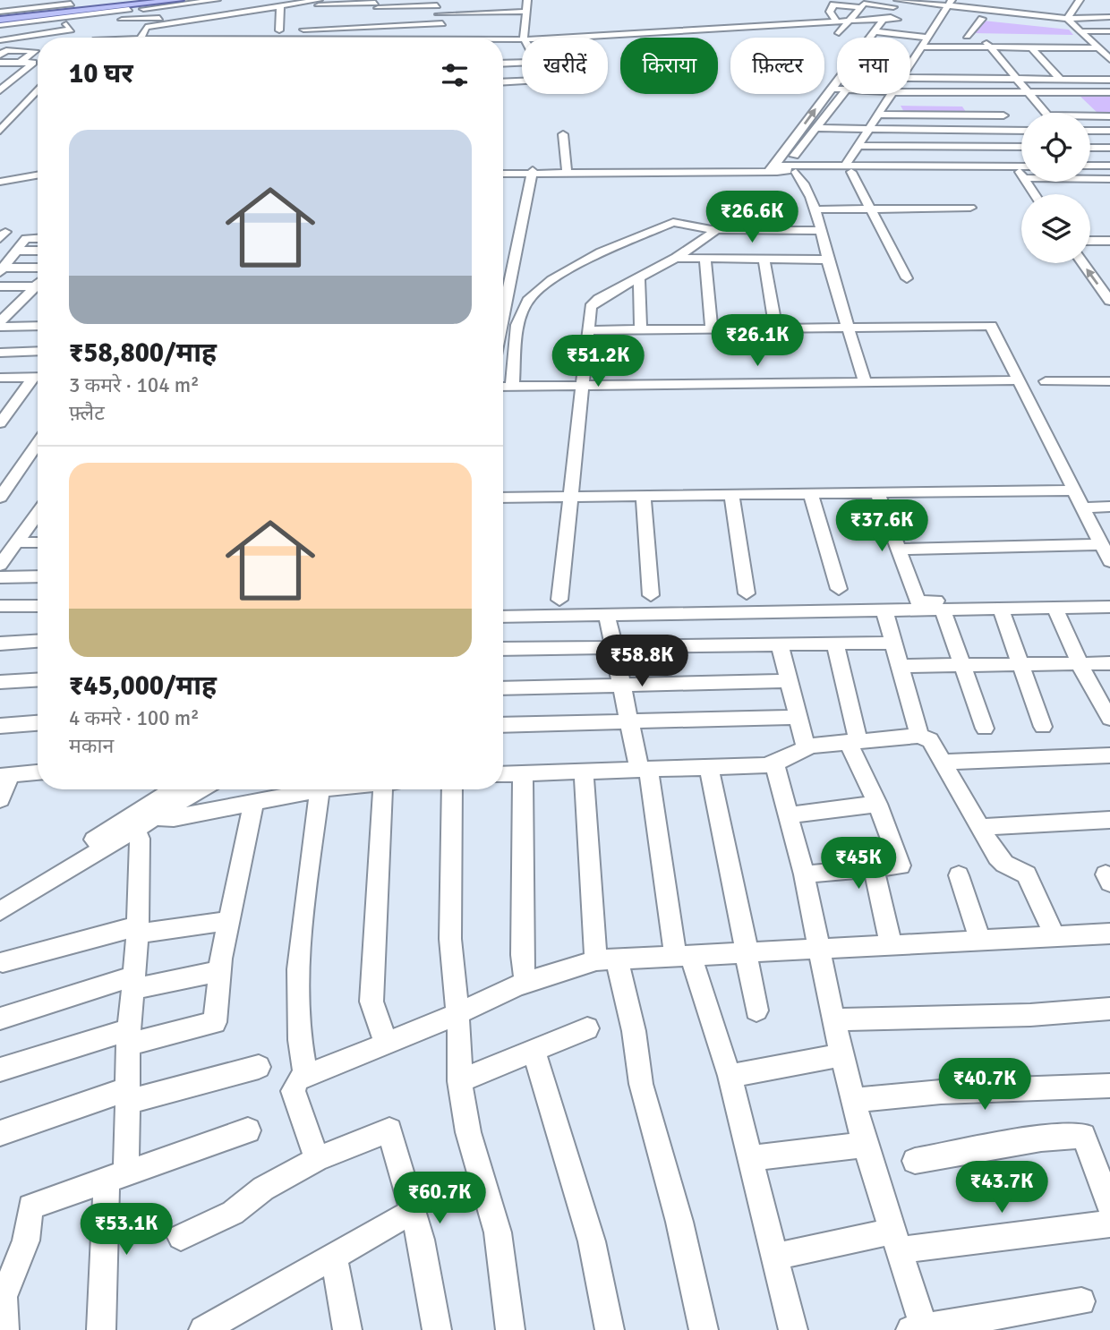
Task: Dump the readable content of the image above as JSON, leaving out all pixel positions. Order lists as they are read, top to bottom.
{
  "page": {
    "chip": [
      "खरीदें",
      "किराया",
      "फ़िल्टर",
      "नया"
    ],
    "heading": "10 घर",
    "list": [
      {
        "name": "₹58,800/माह",
        "note": "3 कमरे · 104 m² · फ़्लैट"
      },
      {
        "name": "₹45,000/माह",
        "note": "4 कमरे · 100 m² · मकान"
      }
    ],
    "price": [
      "₹26.6K",
      "₹26.1K",
      "₹51.2K",
      "₹37.6K",
      "₹58.8K",
      "₹45K",
      "₹40.7K",
      "₹43.7K",
      "₹60.7K",
      "₹53.1K"
    ]
  }
}
